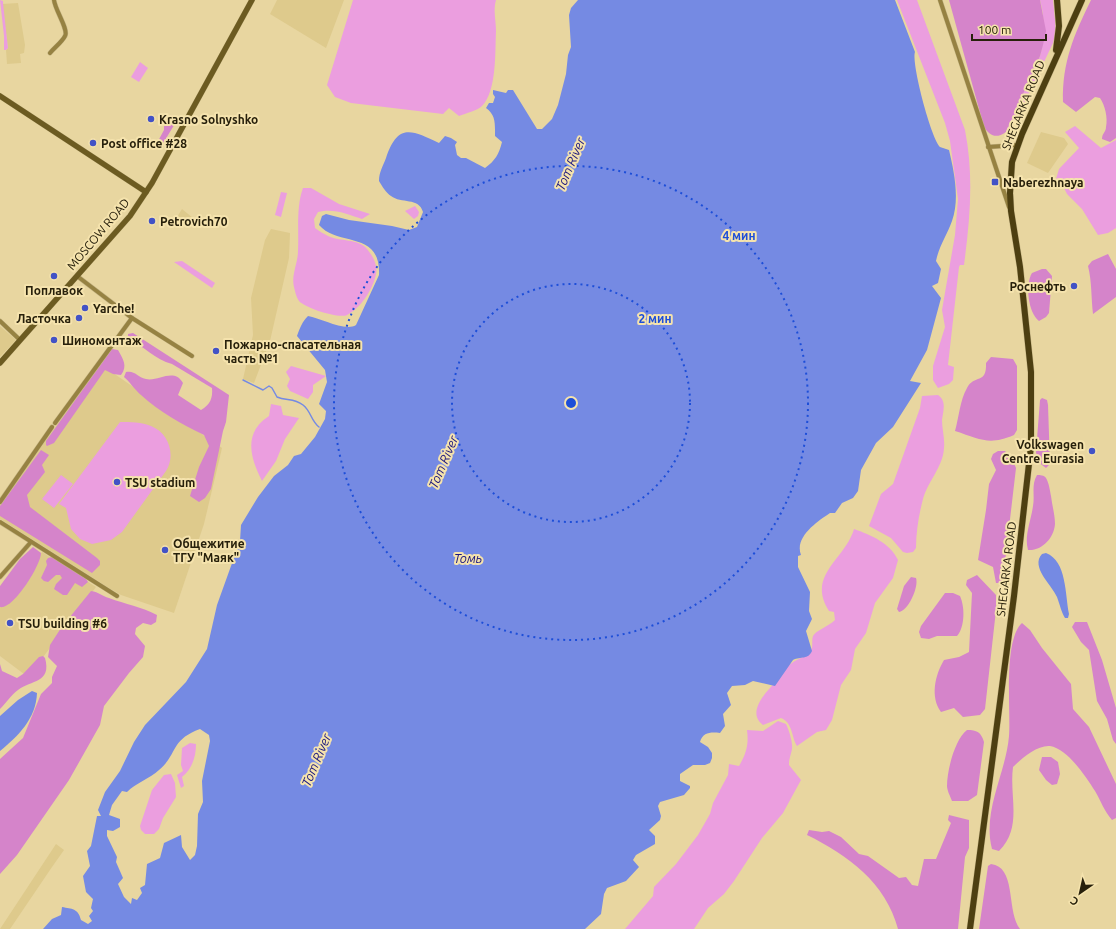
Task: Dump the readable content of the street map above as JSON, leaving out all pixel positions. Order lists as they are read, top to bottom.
{
  "streets": {
    "main road": ["SHEGARKA ROAD", "MOSCOW ROAD"]
  },
  "water": ["Tom River", "Томь"],
  "places": {
    "other": [
      "Krasno Solnyshko",
      "Post office #28",
      "Petrovich70",
      "Поплавок",
      "Роснефть",
      "Yarche!",
      "Ласточка",
      "Шиномонтаж",
      "Пожарно-спасательная часть №1",
      "Volkswagen Centre Eurasia",
      "TSU stadium",
      "Общежитие ТГУ \"Маяк\"",
      "TSU building #6"
    ],
    "transit": ["Naberezhnaya"]
  },
  "scale_bar": "100 m",
  "north": "bottom left",
  "rings": ["4 мин", "2 мин"]
}
